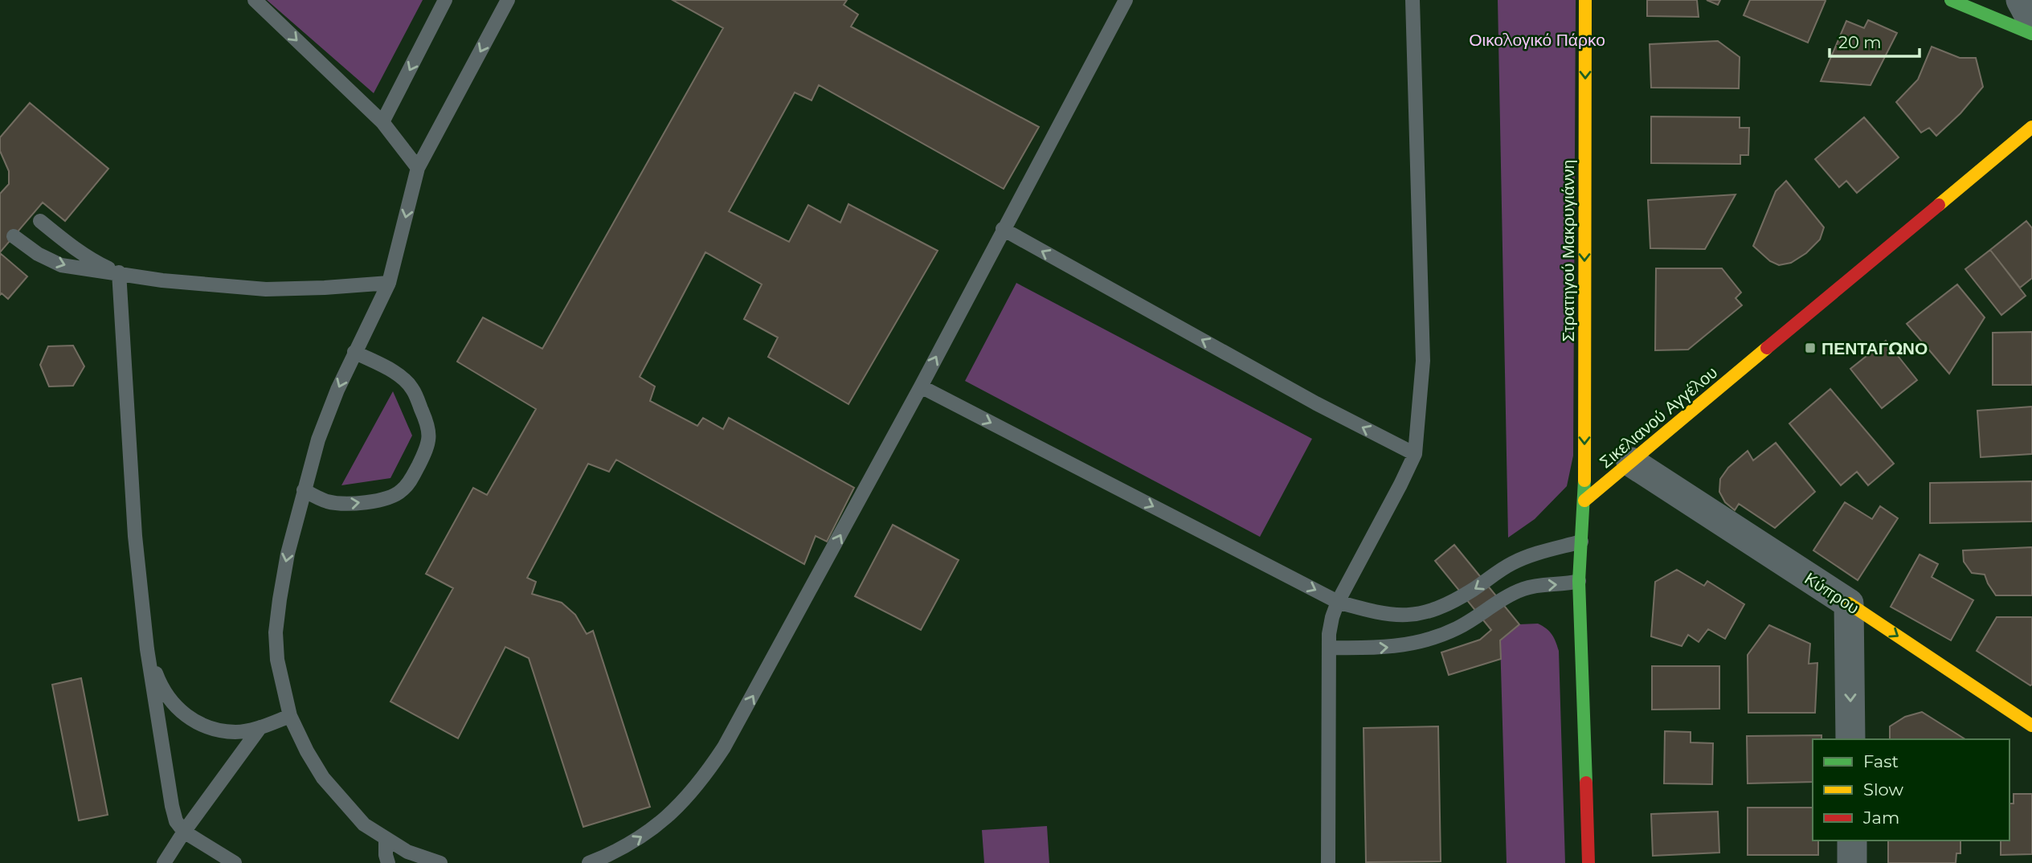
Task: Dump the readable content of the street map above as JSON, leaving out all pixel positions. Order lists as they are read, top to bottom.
{
  "streets": {
    "street": ["Στρατηγού Μακρυγιάννη", "Σικελιανού Αγγέλου", "Κύπρου"]
  },
  "crossings": [
    ["Στρατηγού Μακρυγιάννη", "Σικελιανού Αγγέλου"],
    ["Σικελιανού Αγγέλου", "Κύπρου"]
  ],
  "one_way": ["Στρατηγού Μακρυγιάννη", "Κύπρου"],
  "parks": ["Οικολογικό Πάρκο"],
  "places": {
    "transit": ["ΠΕΝΤΑΓΩΝΟ"]
  },
  "legend": ["Fast", "Slow", "Jam"],
  "scale_bar": "20 m"
}
